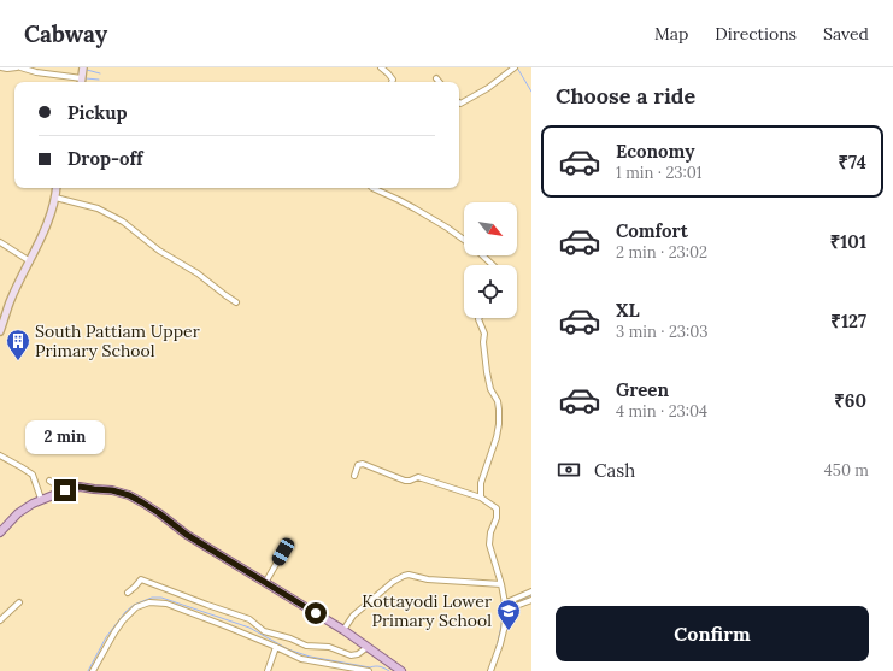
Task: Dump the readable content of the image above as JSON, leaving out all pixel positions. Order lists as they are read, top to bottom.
{
  "places": {
    "building": ["South Pattiam Upper Primary School"],
    "school or university": ["Kottayodi Lower Primary School"]
  },
  "north": "bottom right",
  "page": {
    "header": "Cabway",
    "nav": ["Map", "Directions", "Saved"],
    "heading": "Choose a ride",
    "banner": ["Pickup", "Drop-off"],
    "list": [
      {
        "name": "Economy",
        "note": "1 min · 23:01",
        "value": "₹74"
      },
      {
        "name": "Comfort",
        "note": "2 min · 23:02",
        "value": "₹101"
      },
      {
        "name": "XL",
        "note": "3 min · 23:03",
        "value": "₹127"
      },
      {
        "name": "Green",
        "note": "4 min · 23:04",
        "value": "₹60"
      }
    ],
    "bubble": "2 min",
    "pay": ["Cash", "450 m"],
    "buttons": "Confirm"
  }
}
